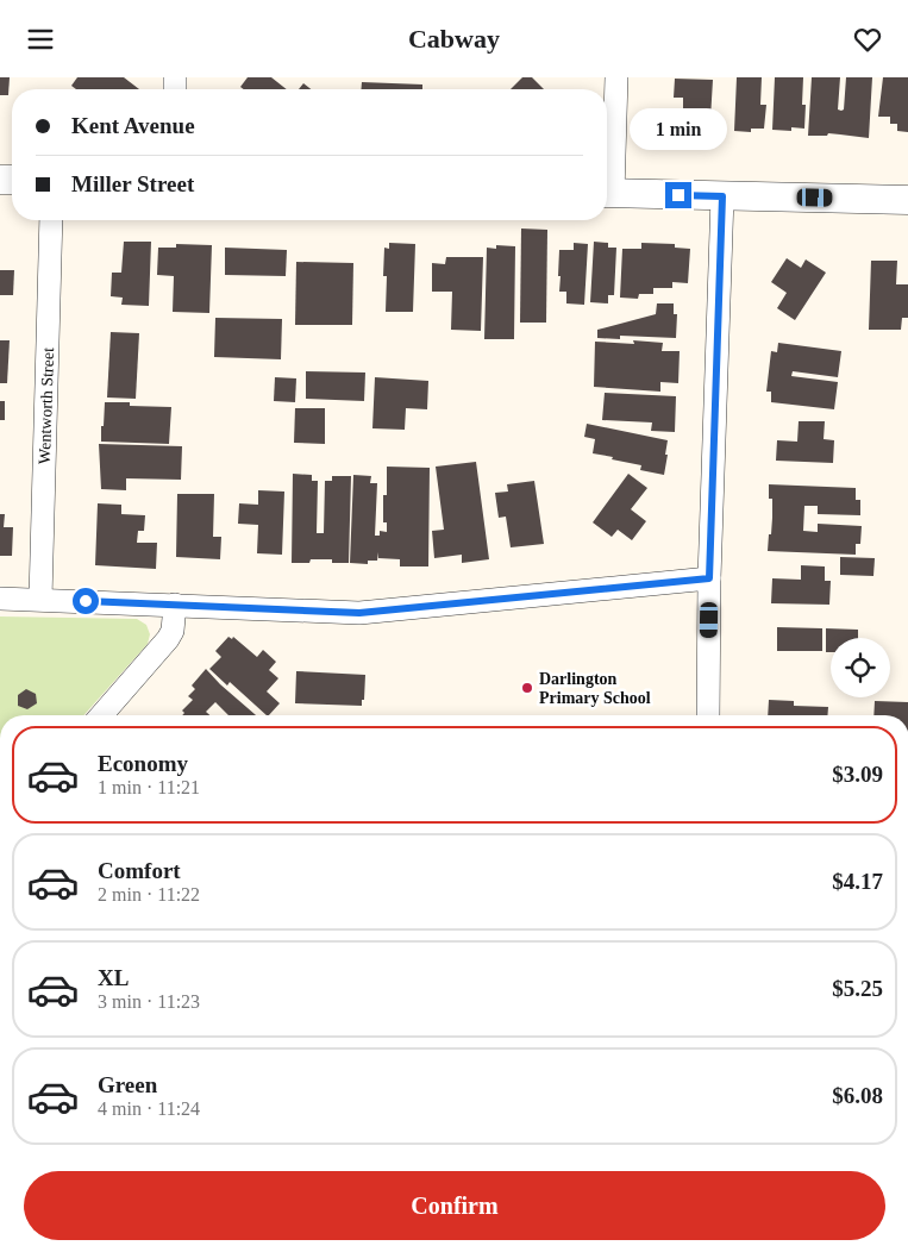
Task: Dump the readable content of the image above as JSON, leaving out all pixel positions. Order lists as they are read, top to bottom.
{
  "streets": {
    "street": ["Wentworth Street"]
  },
  "places": ["Darlington Primary School"],
  "page": {
    "header": "Cabway",
    "banner": ["Kent Avenue", "Miller Street"],
    "bubble": "1 min",
    "list": [
      {
        "name": "Economy",
        "note": "1 min · 11:21",
        "value": "$3.09"
      },
      {
        "name": "Comfort",
        "note": "2 min · 11:22",
        "value": "$4.17"
      },
      {
        "name": "XL",
        "note": "3 min · 11:23",
        "value": "$5.25"
      },
      {
        "name": "Green",
        "note": "4 min · 11:24",
        "value": "$6.08"
      }
    ],
    "buttons": "Confirm"
  }
}
